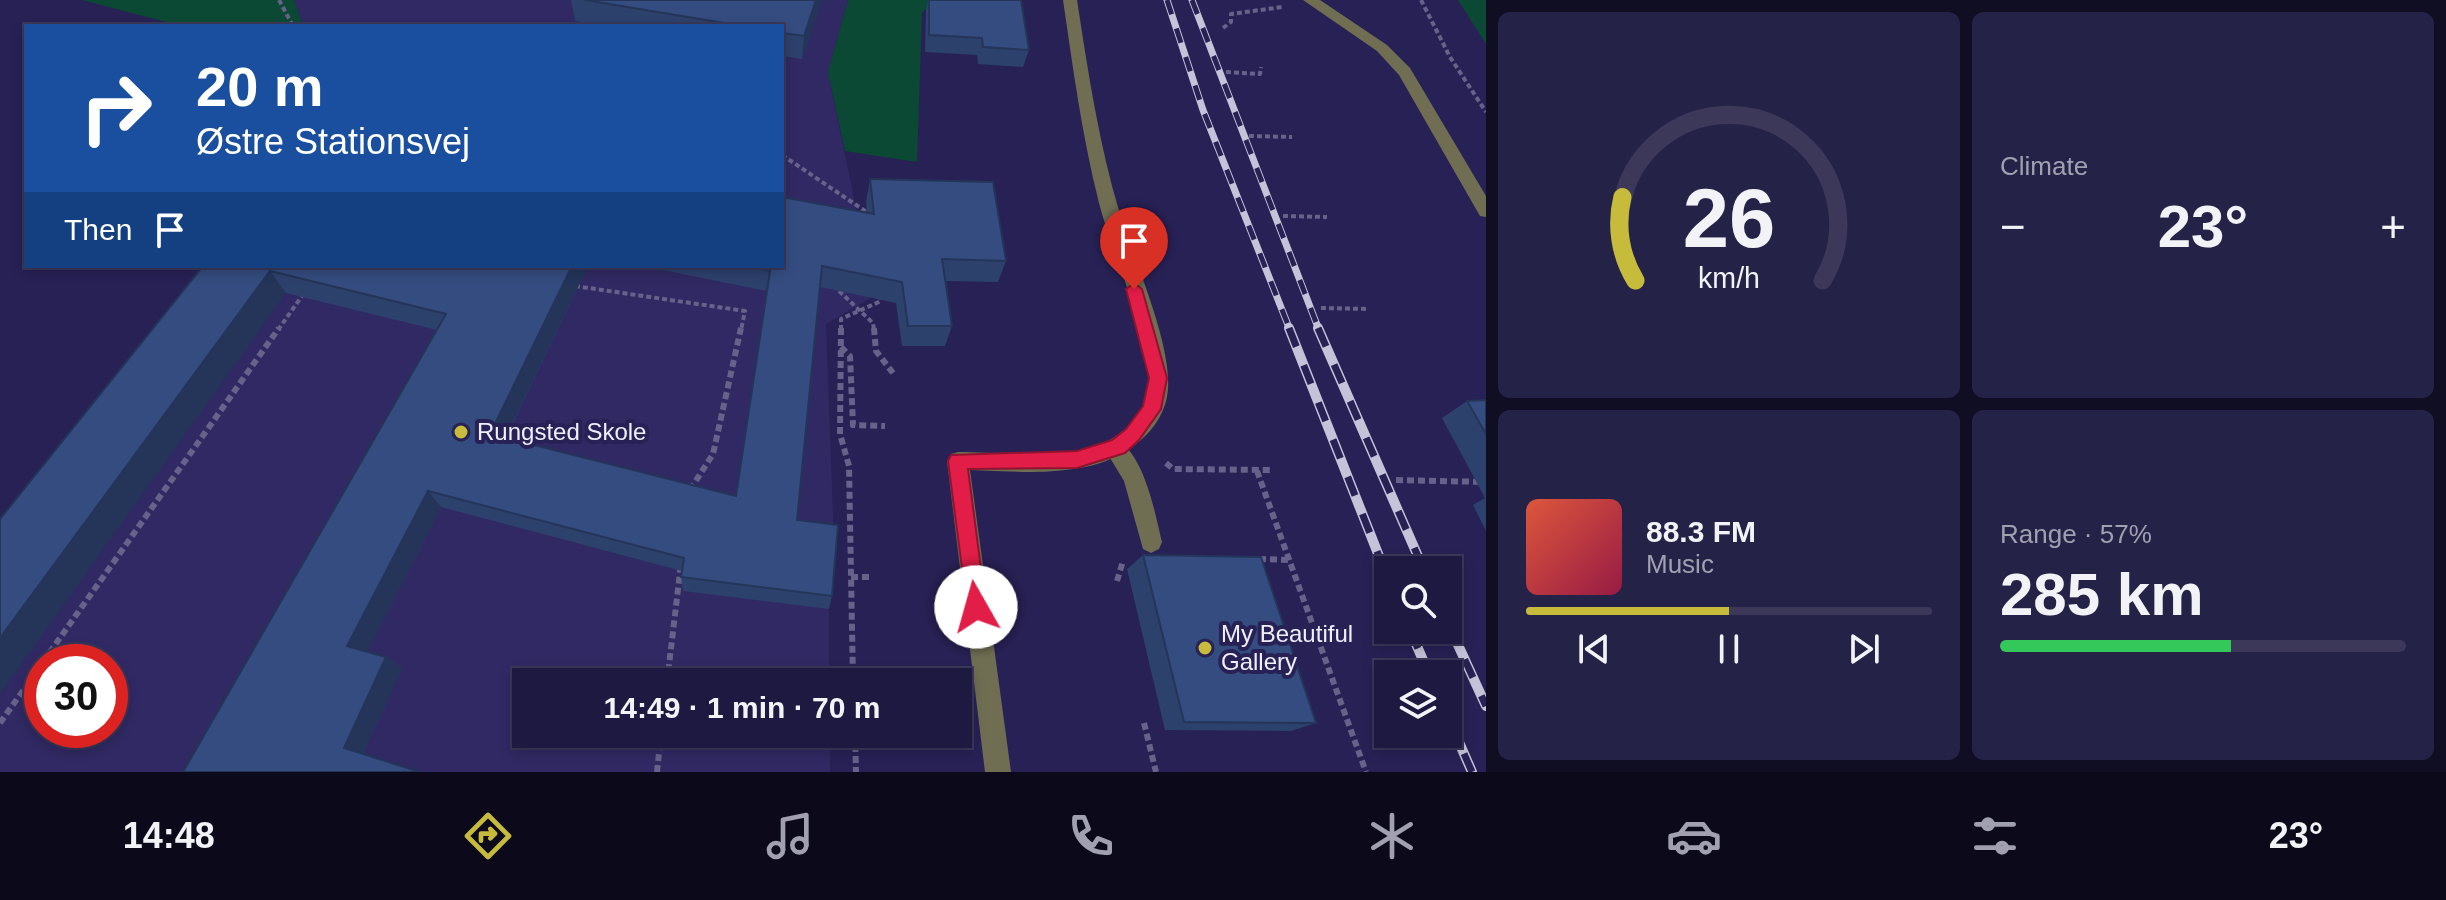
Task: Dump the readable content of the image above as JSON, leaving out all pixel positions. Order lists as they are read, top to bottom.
{
  "places": ["Rungsted Skole", "My Beautiful Gallery"],
  "page": {
    "tile": [
      "Climate",
      ["Range · 57%", "285 km"]
    ],
    "turn": ["20 m", "Østre Stationsvej"],
    "then": "Then",
    "heat": ["−", "23°", "+"],
    "song": ["88.3 FM", "Music"],
    "limit": "30",
    "trip": "14:49 · 1 min · 70 m",
    "tabs": ["14:48", "23°"],
    "gauge": ["26", "km/h"]
  }
}
